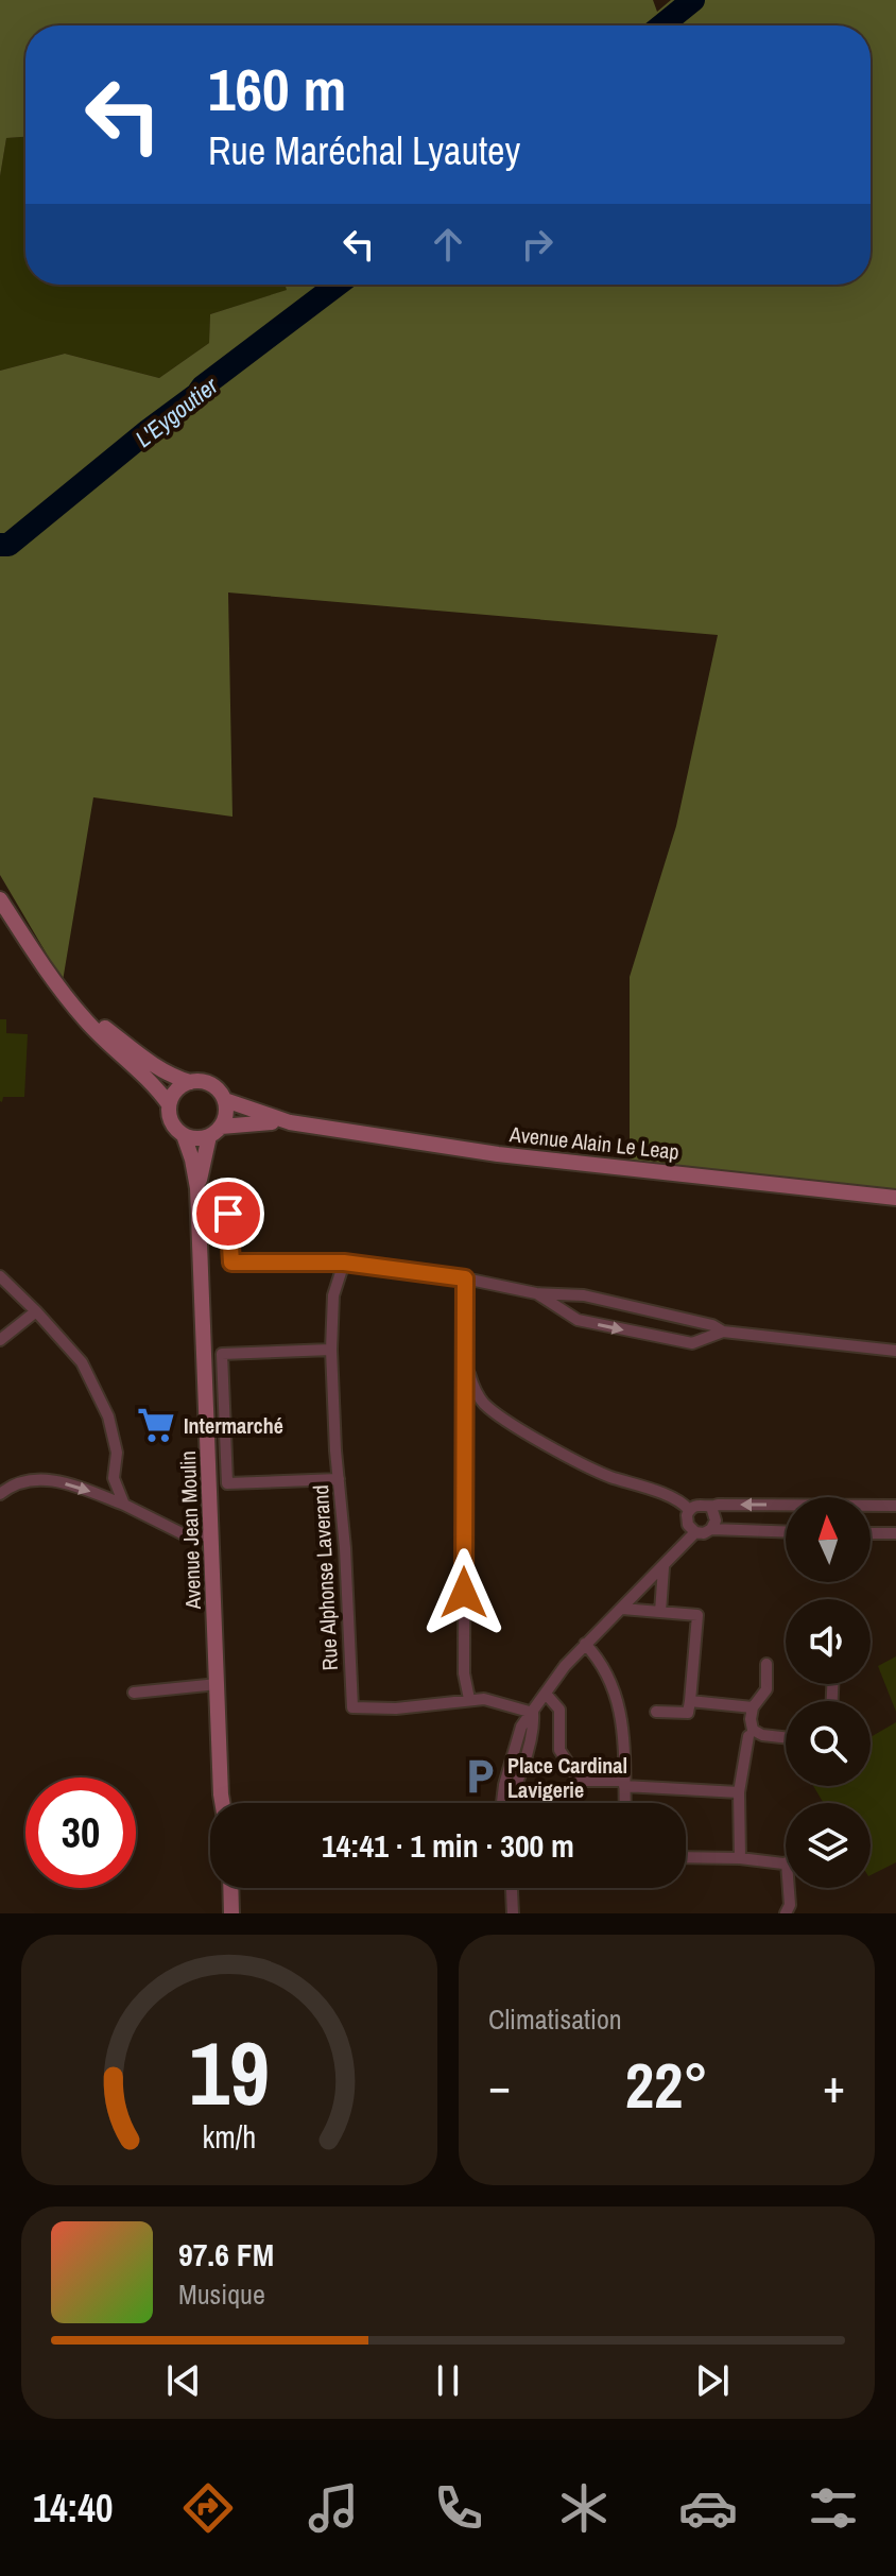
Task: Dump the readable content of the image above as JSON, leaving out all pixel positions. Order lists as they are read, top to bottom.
{
  "streets": {
    "street": ["Avenue Alain Le Leap", "Avenue Jean Moulin", "Rue Alphonse Laverand"]
  },
  "crossings": [
    ["Avenue Alain Le Leap", "Avenue Jean Moulin"]
  ],
  "water": ["L'Eygoutier"],
  "places": {
    "supermarket": ["Intermarché"],
    "parking": ["Place Cardinal Lavigerie"]
  },
  "north": "top",
  "page": {
    "turn": ["160 m", "Rue Maréchal Lyautey"],
    "limit": "30",
    "trip": "14:41 · 1 min · 300 m",
    "tile": "Climatisation",
    "heat": ["−", "22°", "+"],
    "song": ["97.6 FM", "Musique"],
    "tabs": "14:40",
    "gauge": ["19", "km/h"]
  }
}
